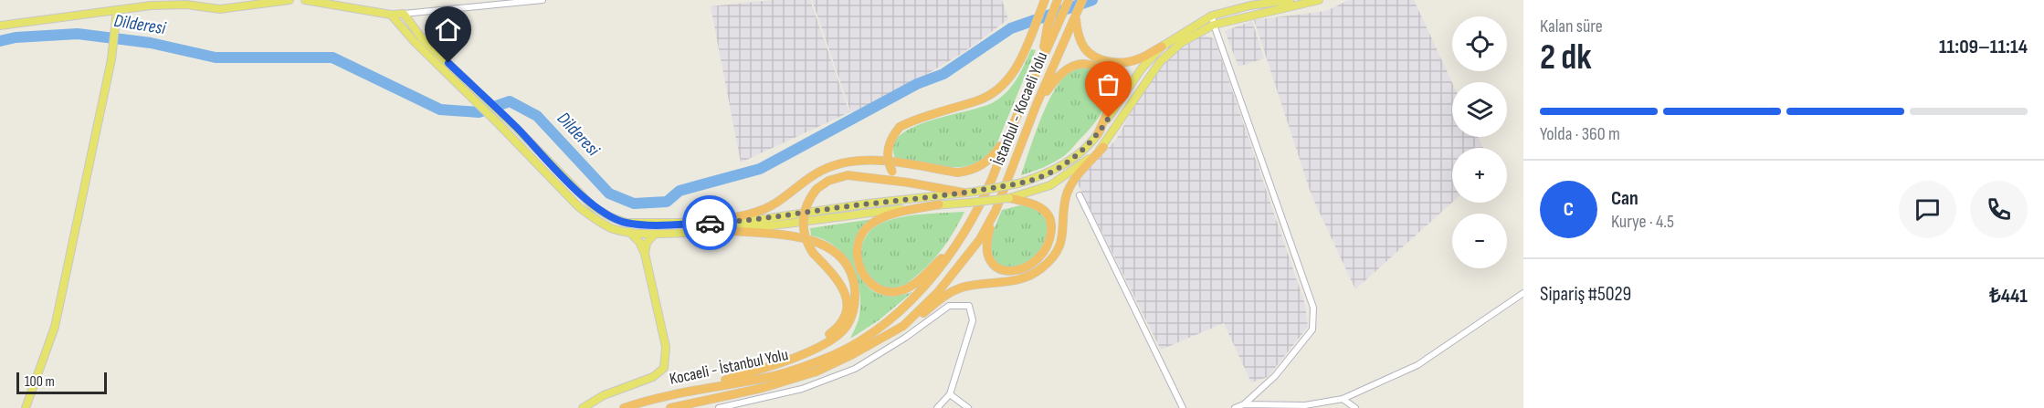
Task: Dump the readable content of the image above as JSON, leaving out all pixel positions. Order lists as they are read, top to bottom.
{
  "streets": {
    "highway": ["İstanbul - Kocaeli Yolu", "Kocaeli - İstanbul Yolu"]
  },
  "water": ["Dilderesi"],
  "scale_bar": "100 m",
  "page": {
    "heading": ["2 dk", "Kalan süre", "11:09–11:14"],
    "panel": [
      "Can",
      "Kurye · 4.5",
      "Sipariş #5029",
      "₺441"
    ],
    "map_buttons": ["+", "−"],
    "bar": "Yolda · 360 m",
    "round": "C",
    "scale": "100 m"
  }
}
